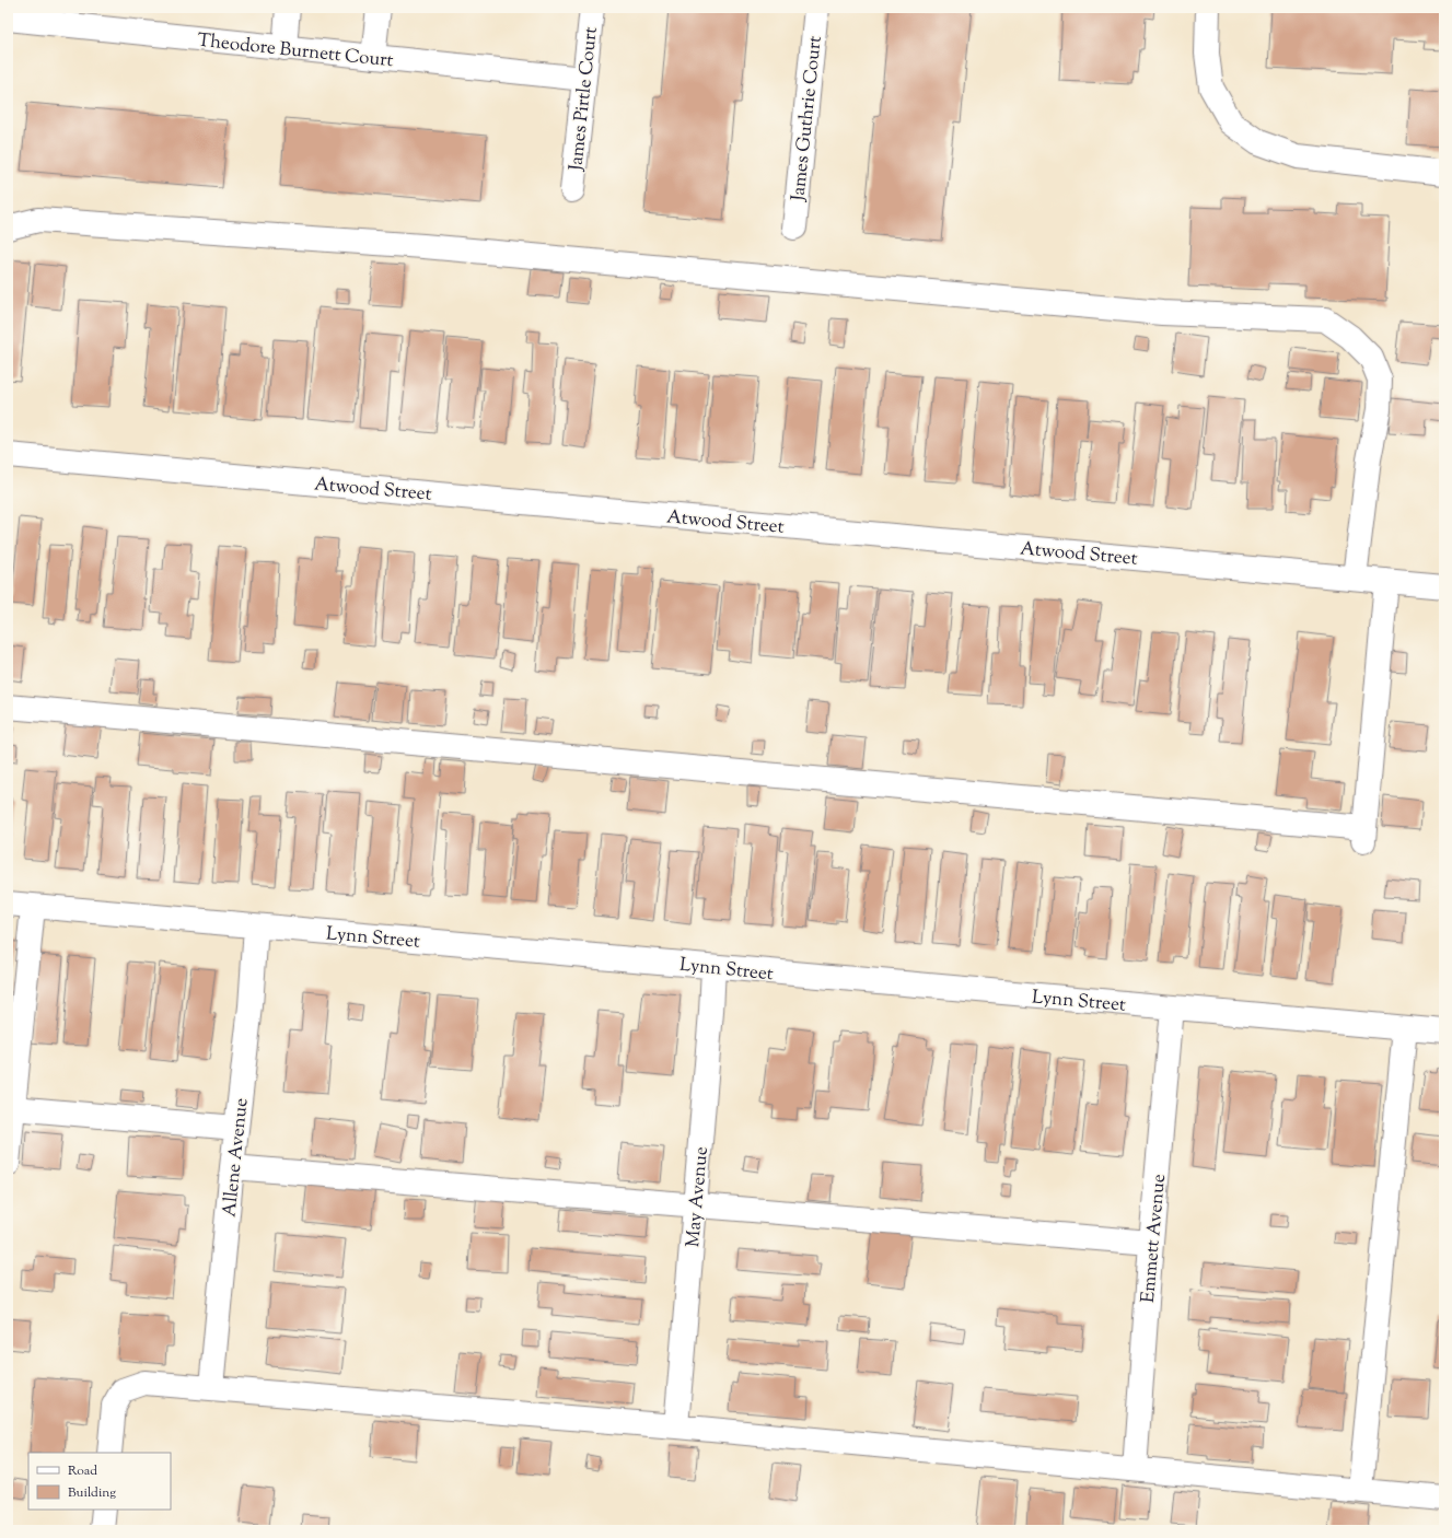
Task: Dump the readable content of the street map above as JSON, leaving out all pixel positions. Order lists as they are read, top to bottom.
{
  "streets": {
    "street": [
      "Theodore Burnett Court",
      "James Pirtle Court",
      "James Guthrie Court",
      "Atwood Street",
      "Lynn Street",
      "Allene Avenue",
      "May Avenue",
      "Emmett Avenue"
    ]
  },
  "crossings": [
    ["Theodore Burnett Court", "James Pirtle Court"],
    ["Lynn Street", "Allene Avenue"],
    ["Lynn Street", "May Avenue"],
    ["Lynn Street", "Emmett Avenue"]
  ],
  "legend": ["Road", "Building"]
}
